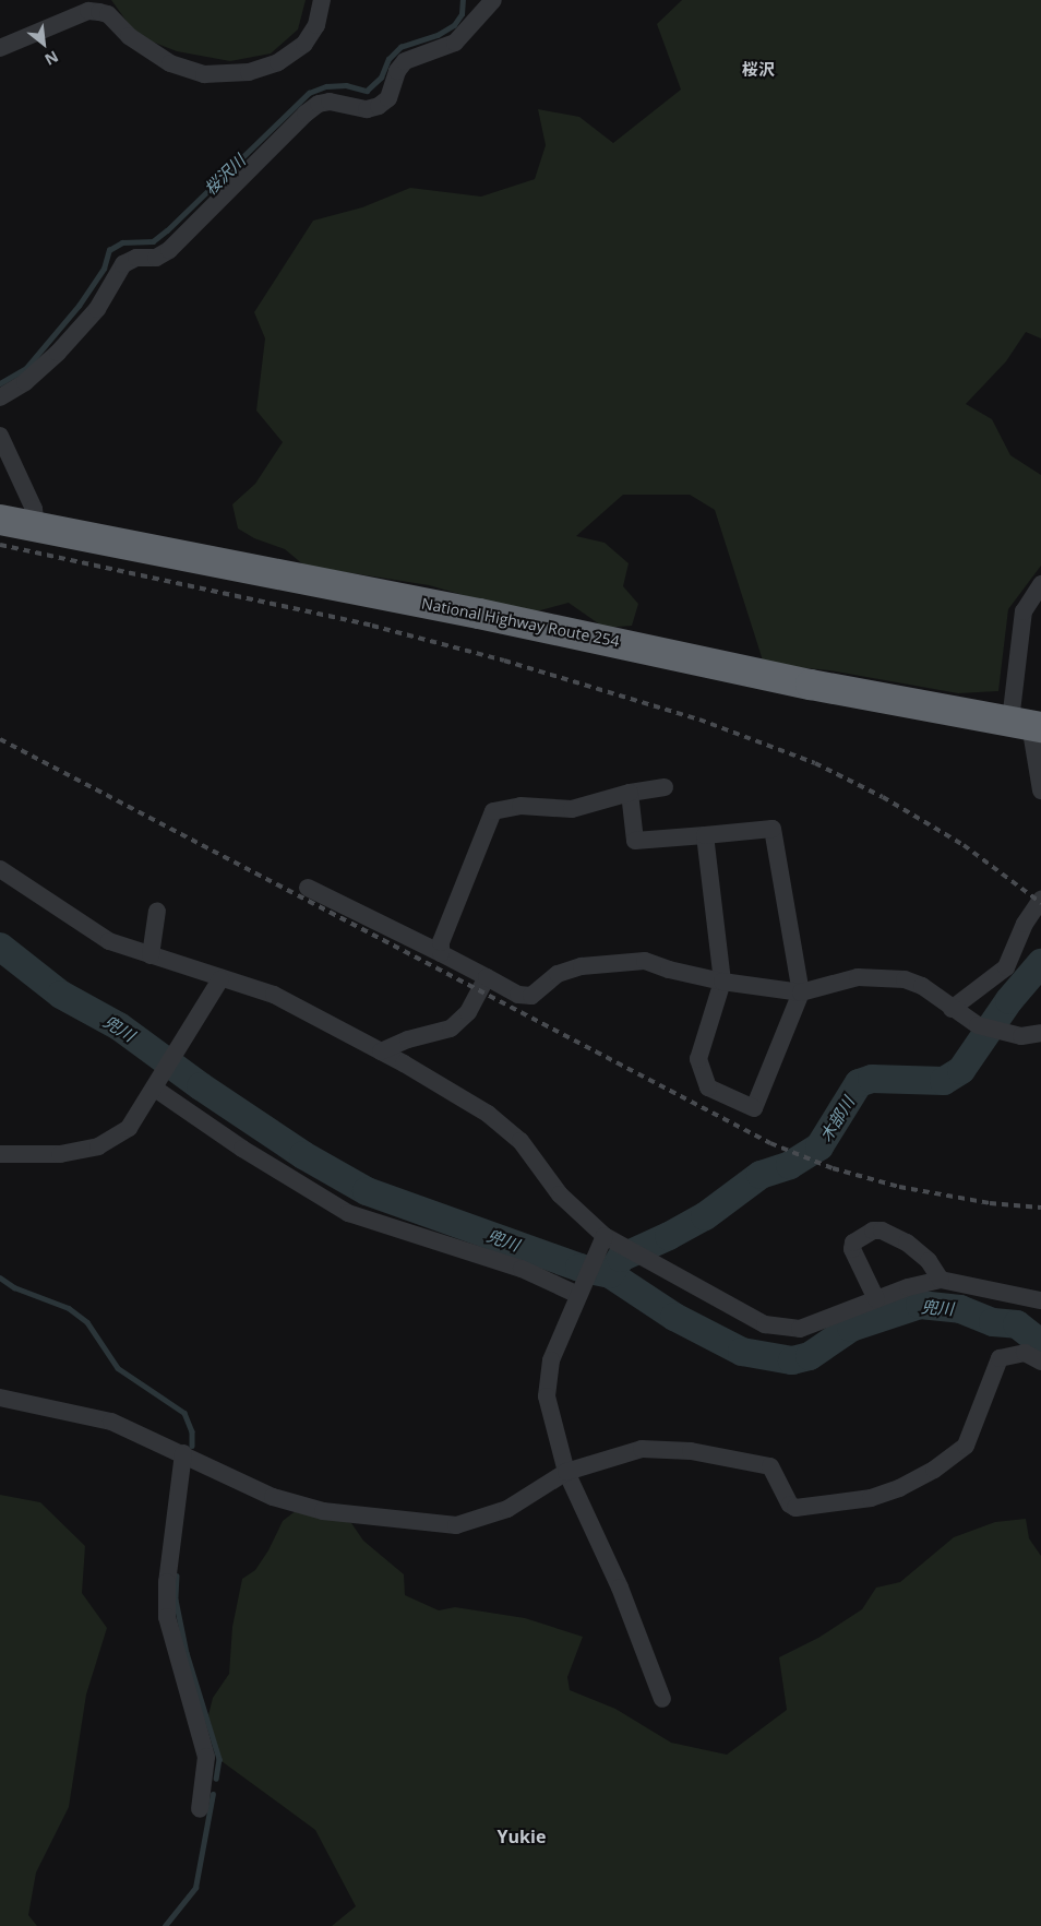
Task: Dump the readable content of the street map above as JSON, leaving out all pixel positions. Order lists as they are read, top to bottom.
{
  "streets": {
    "highway": ["National Highway Route 254"]
  },
  "districts": ["桜沢", "Yukie"],
  "water": ["桜沢川", "兜川", "木部川"],
  "north": "bottom right"
}
